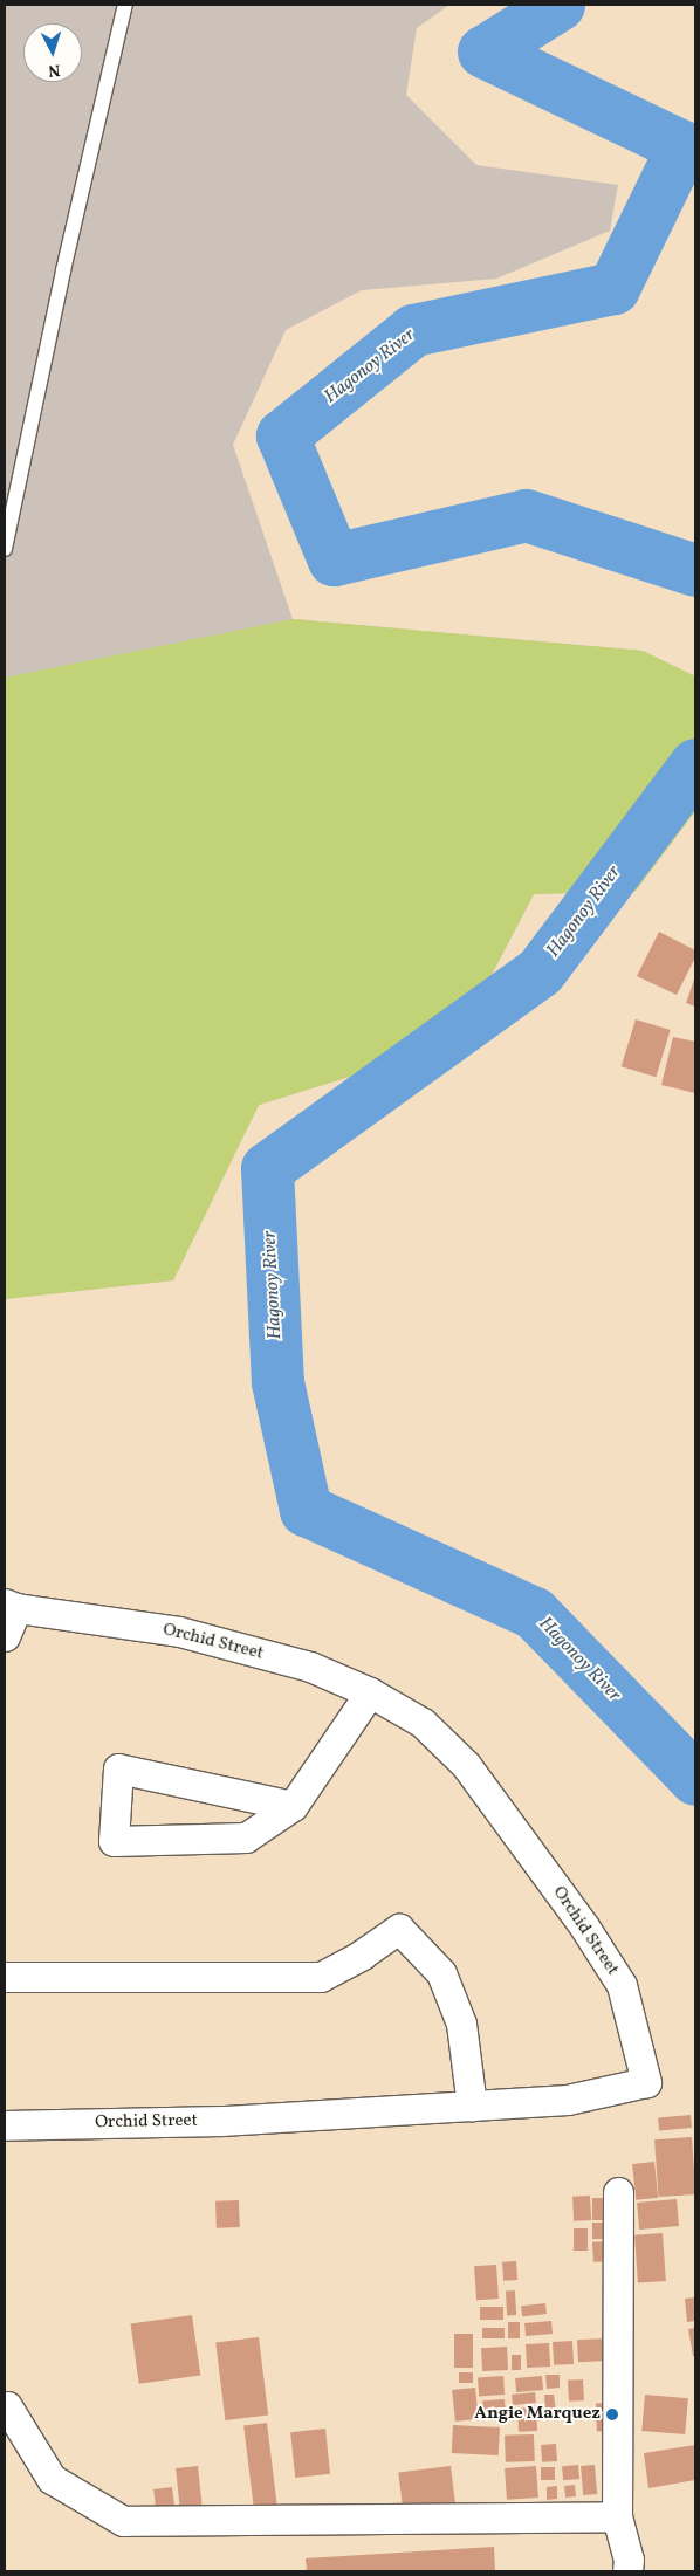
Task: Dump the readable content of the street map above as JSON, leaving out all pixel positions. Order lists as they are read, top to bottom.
{
  "streets": {
    "street": ["Orchid Street"]
  },
  "water": ["Hagonoy River"],
  "places": ["Angie Marquez"],
  "north": "bottom"
}
